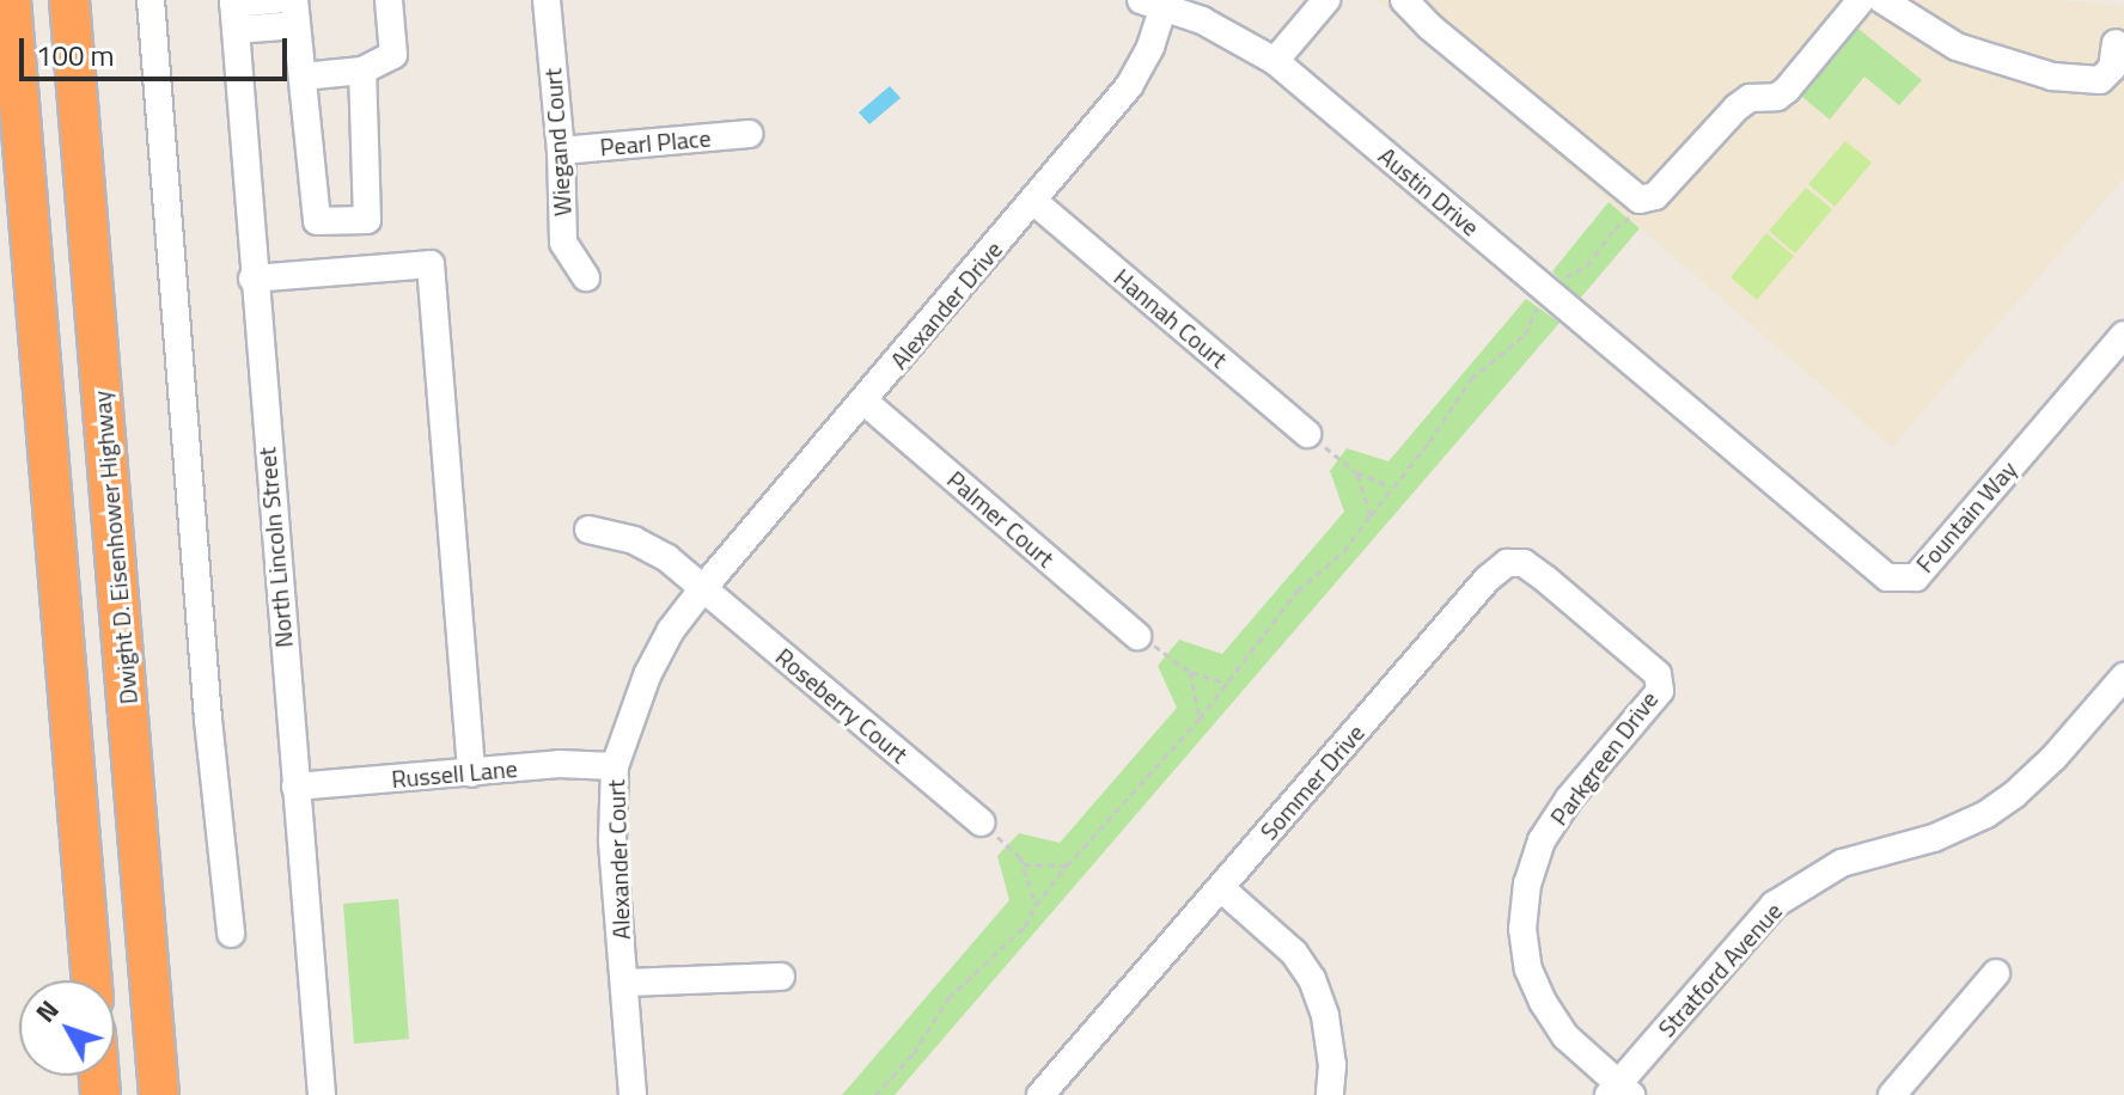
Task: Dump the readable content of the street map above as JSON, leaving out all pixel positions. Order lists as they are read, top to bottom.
{
  "streets": {
    "highway": ["Dwight D. Eisenhower Highway"],
    "street": [
      "Wiegand Court",
      "Pearl Place",
      "Austin Drive",
      "Alexander Drive",
      "Hannah Court",
      "Fountain Way",
      "Palmer Court",
      "North Lincoln Street",
      "Roseberry Court",
      "Parkgreen Drive",
      "Russell Lane",
      "Sommer Drive",
      "Alexander Court",
      "Stratford Avenue"
    ]
  },
  "crossings": [
    ["Wiegand Court", "Pearl Place"],
    ["Austin Drive", "Alexander Drive"],
    ["Austin Drive", "Fountain Way"],
    ["Alexander Drive", "Hannah Court"],
    ["Alexander Drive", "Palmer Court"],
    ["Alexander Drive", "Roseberry Court"],
    ["Alexander Drive", "Alexander Court"],
    ["North Lincoln Street", "Russell Lane"],
    ["Roseberry Court", "Alexander Court"],
    ["Parkgreen Drive", "Sommer Drive"],
    ["Parkgreen Drive", "Stratford Avenue"],
    ["Russell Lane", "Alexander Court"]
  ],
  "scale_bar": "100 m",
  "north": "top left"
}
